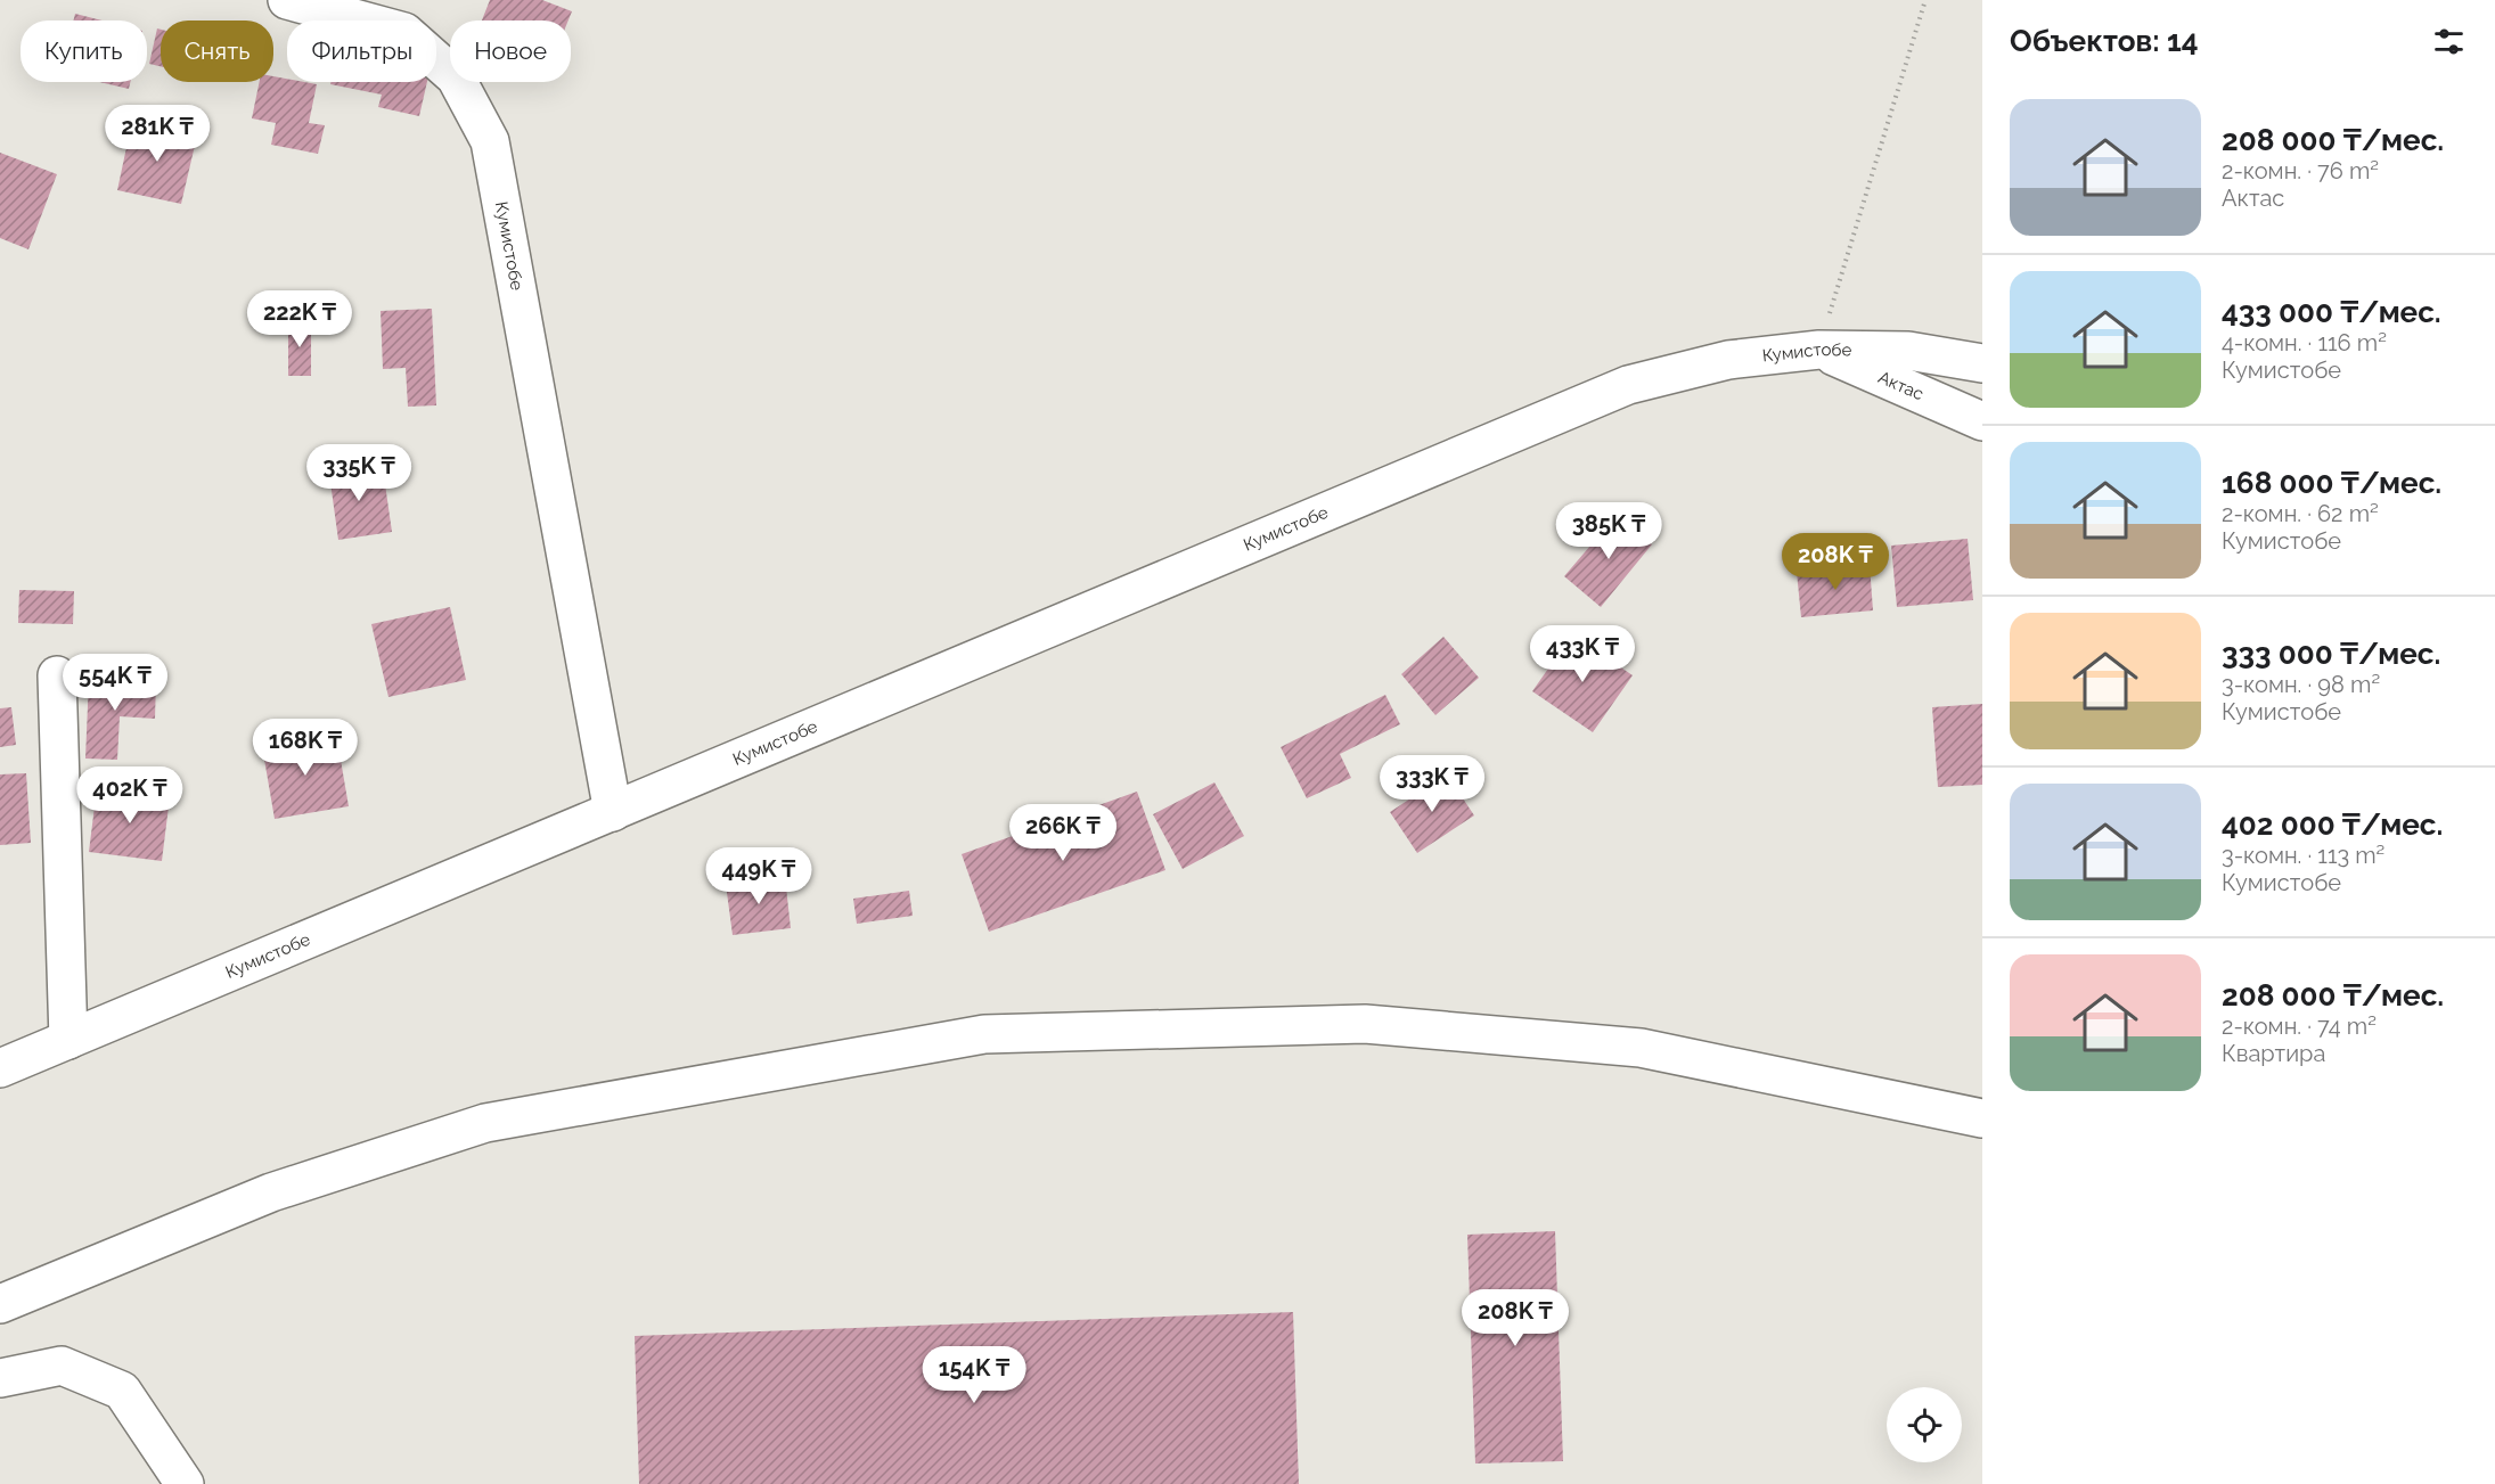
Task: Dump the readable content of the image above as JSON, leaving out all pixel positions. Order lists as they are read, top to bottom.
{
  "streets": {
    "street": ["Кумистобе", "Актас"]
  },
  "crossings": [
    ["Кумистобе", "Актас"]
  ],
  "page": {
    "heading": "Объектов: 14",
    "chip": [
      "Купить",
      "Снять",
      "Фильтры",
      "Новое"
    ],
    "list": [
      {
        "name": "208 000 ₸/мес.",
        "note": "2-комн. · 76 m² · Актас"
      },
      {
        "name": "433 000 ₸/мес.",
        "note": "4-комн. · 116 m² · Кумистобе"
      },
      {
        "name": "168 000 ₸/мес.",
        "note": "2-комн. · 62 m² · Кумистобе"
      },
      {
        "name": "333 000 ₸/мес.",
        "note": "3-комн. · 98 m² · Кумистобе"
      },
      {
        "name": "402 000 ₸/мес.",
        "note": "3-комн. · 113 m² · Кумистобе"
      },
      {
        "name": "208 000 ₸/мес.",
        "note": "2-комн. · 74 m² · Квартира"
      }
    ],
    "price": [
      "281K ₸",
      "222K ₸",
      "335K ₸",
      "385K ₸",
      "208K ₸",
      "433K ₸",
      "554K ₸",
      "168K ₸",
      "333K ₸",
      "402K ₸",
      "266K ₸",
      "449K ₸",
      "208K ₸",
      "154K ₸"
    ]
  }
}
